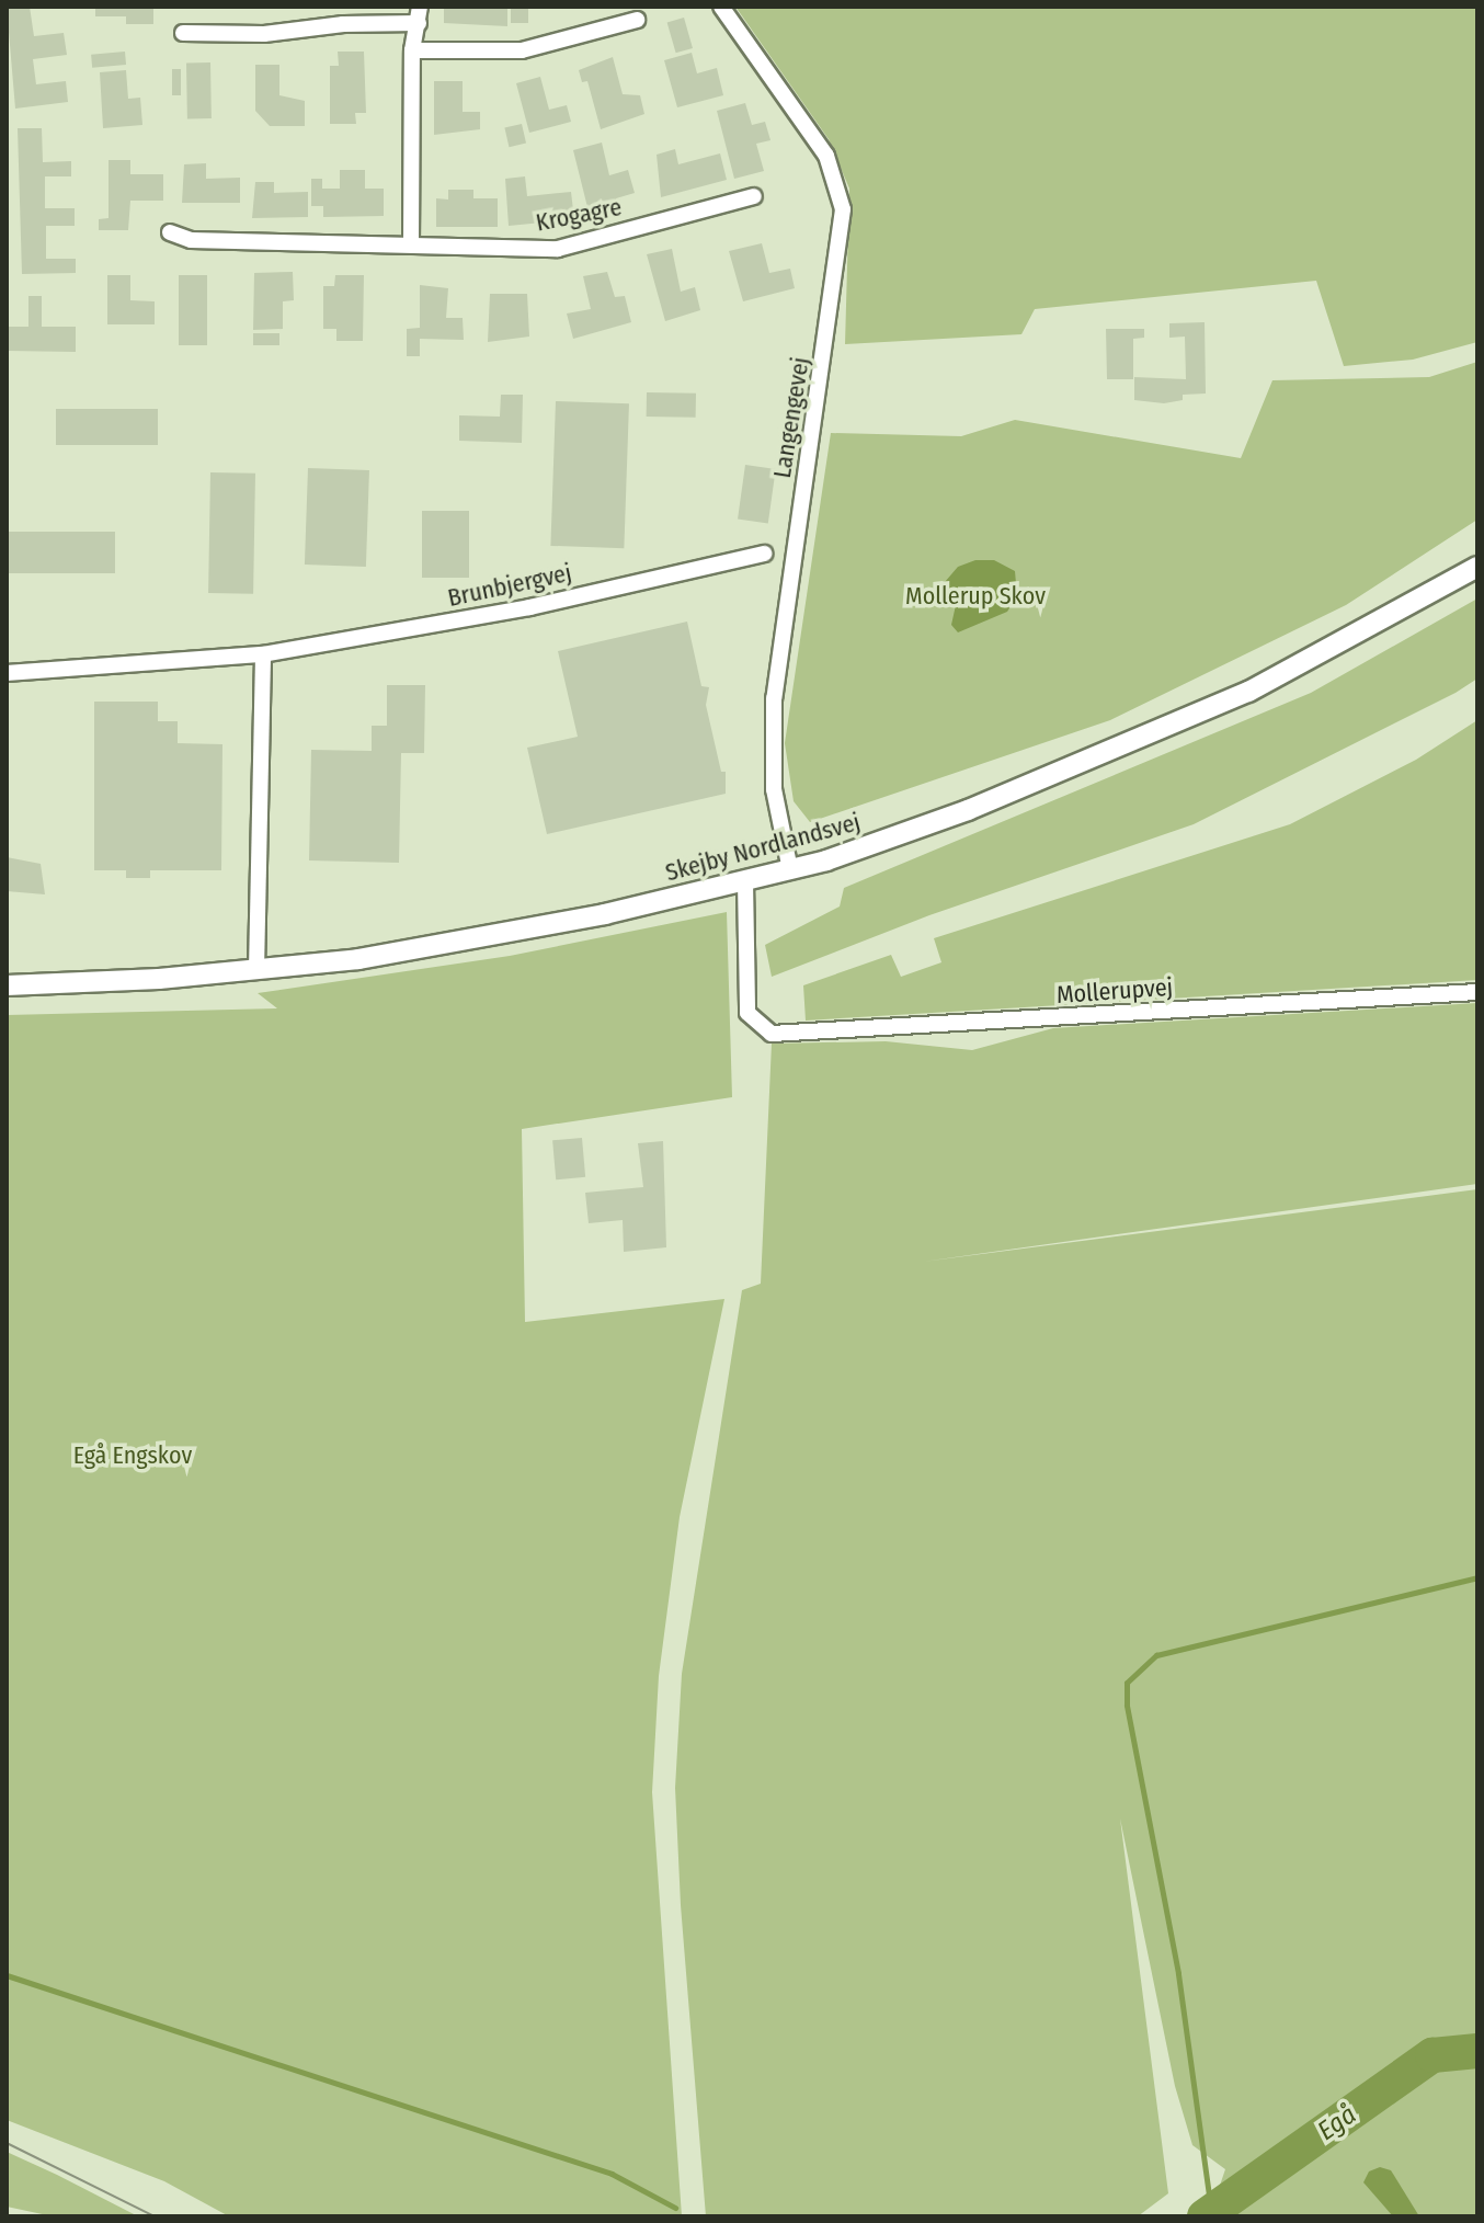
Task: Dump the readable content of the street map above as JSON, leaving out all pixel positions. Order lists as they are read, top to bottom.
{
  "streets": {
    "street": [
      "Krogagre",
      "Langengevej",
      "Brunbjergvej",
      "Skejby Nordlandsvej",
      "Mollerupvej"
    ]
  },
  "crossings": [
    ["Langengevej", "Skejby Nordlandsvej"],
    ["Skejby Nordlandsvej", "Mollerupvej"]
  ],
  "water": ["Egå"],
  "parks": ["Mollerup Skov", "Egå Engskov"]
}
